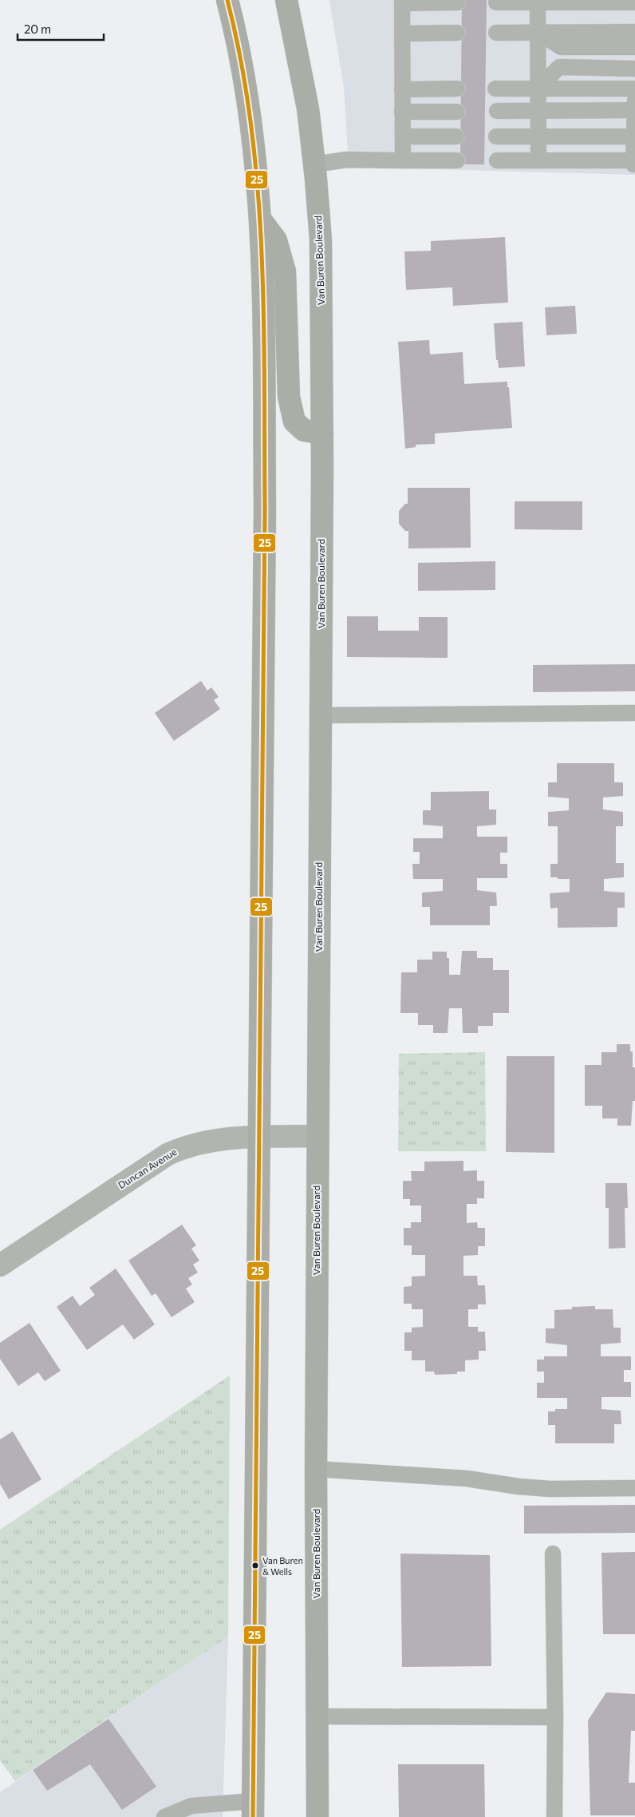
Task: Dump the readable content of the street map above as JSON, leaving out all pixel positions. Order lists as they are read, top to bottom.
{
  "streets": {
    "main road": ["Van Buren Boulevard"],
    "street": ["Duncan Avenue"]
  },
  "crossings": [
    ["Van Buren Boulevard", "Duncan Avenue"]
  ],
  "places": ["Van Buren & Wells"],
  "lines": ["transit line 25"],
  "scale_bar": "20 m"
}
